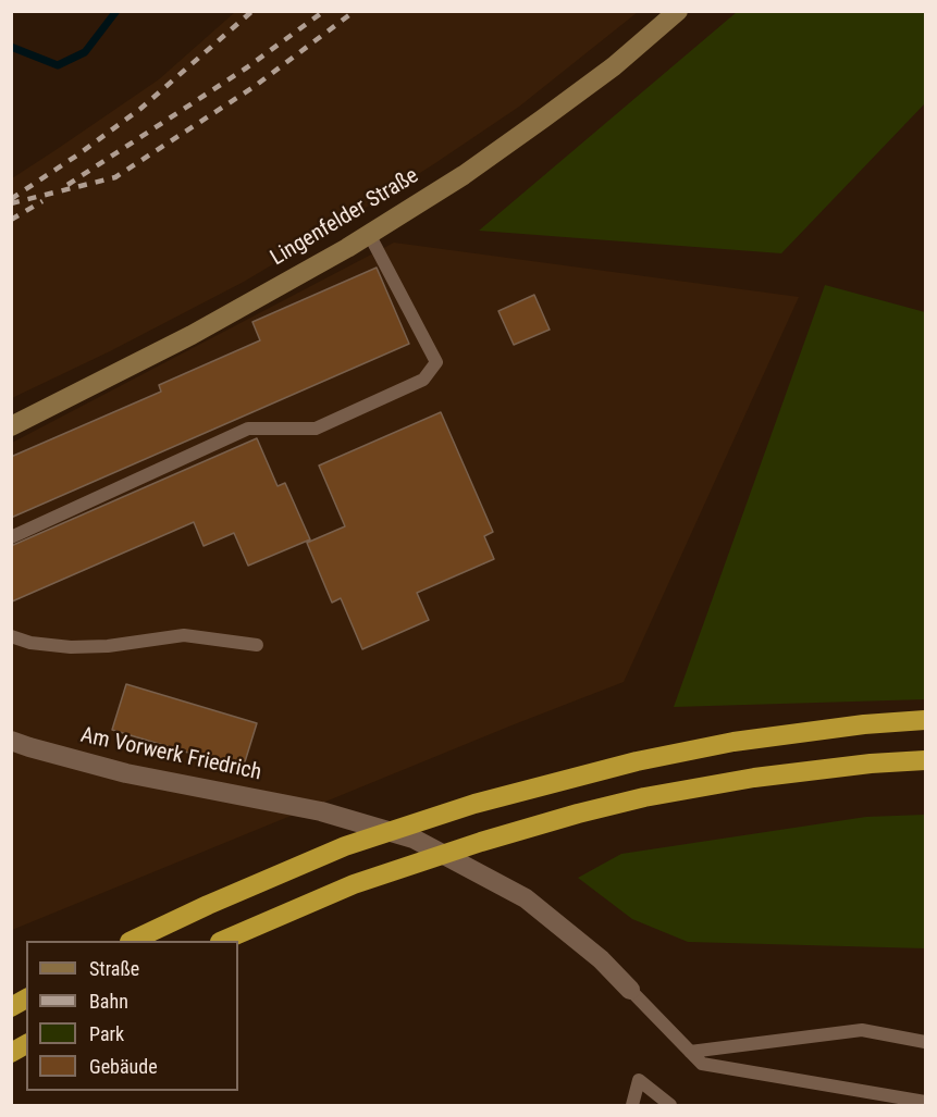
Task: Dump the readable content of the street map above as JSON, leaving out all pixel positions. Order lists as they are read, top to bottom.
{
  "streets": {
    "main road": ["Lingenfelder Straße"],
    "street": ["Am Vorwerk Friedrich"]
  },
  "legend": [
    "Straße",
    "Bahn",
    "Park",
    "Gebäude"
  ]
}
